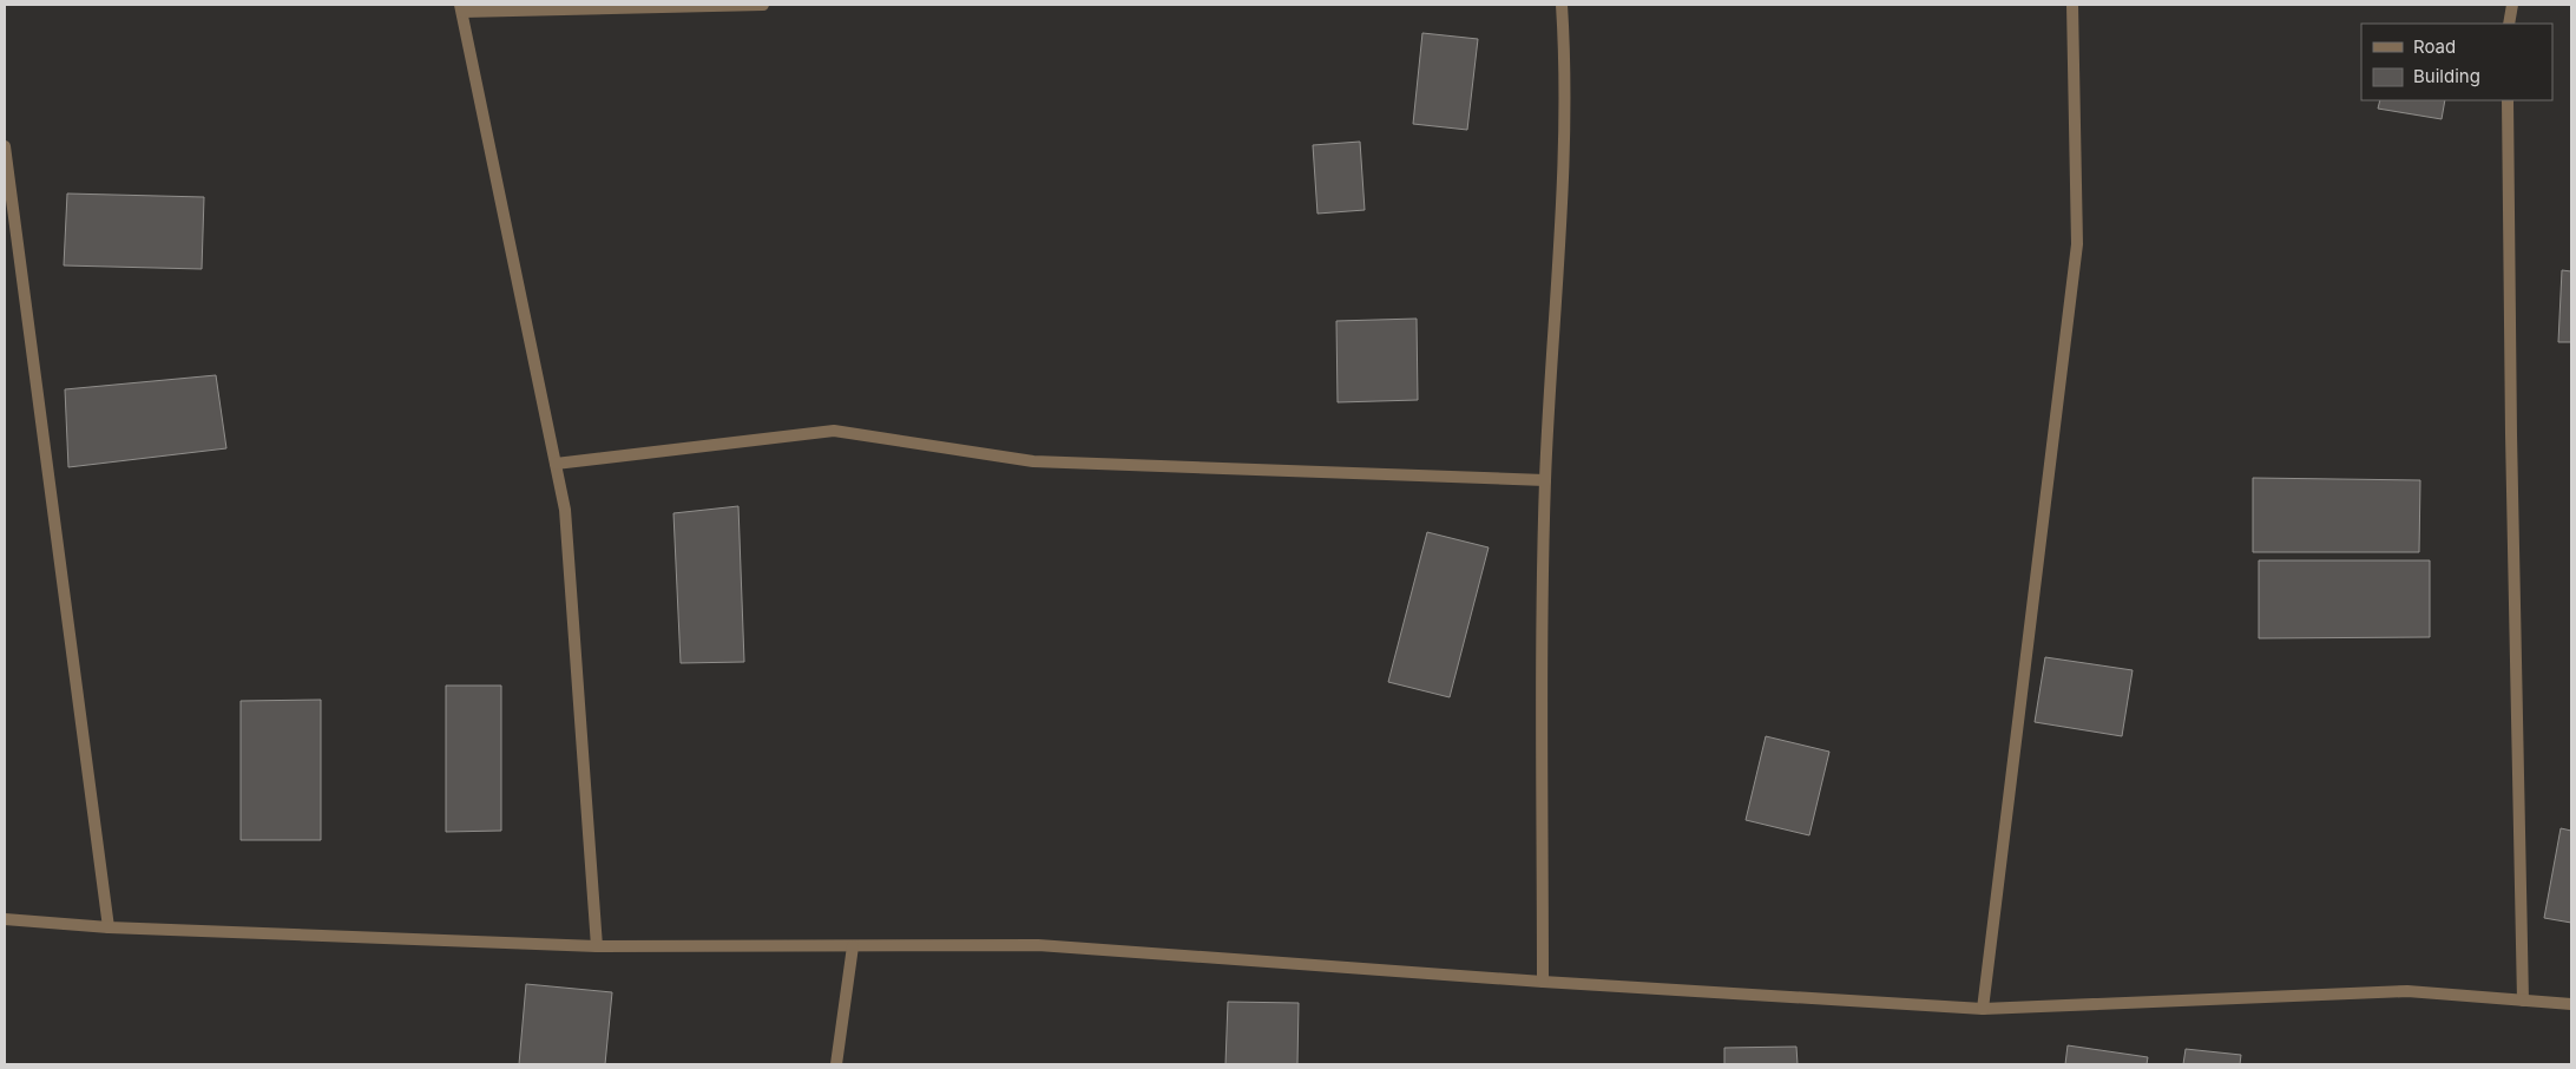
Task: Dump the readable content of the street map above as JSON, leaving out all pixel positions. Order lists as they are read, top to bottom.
{
  "legend": ["Road", "Building"]
}
